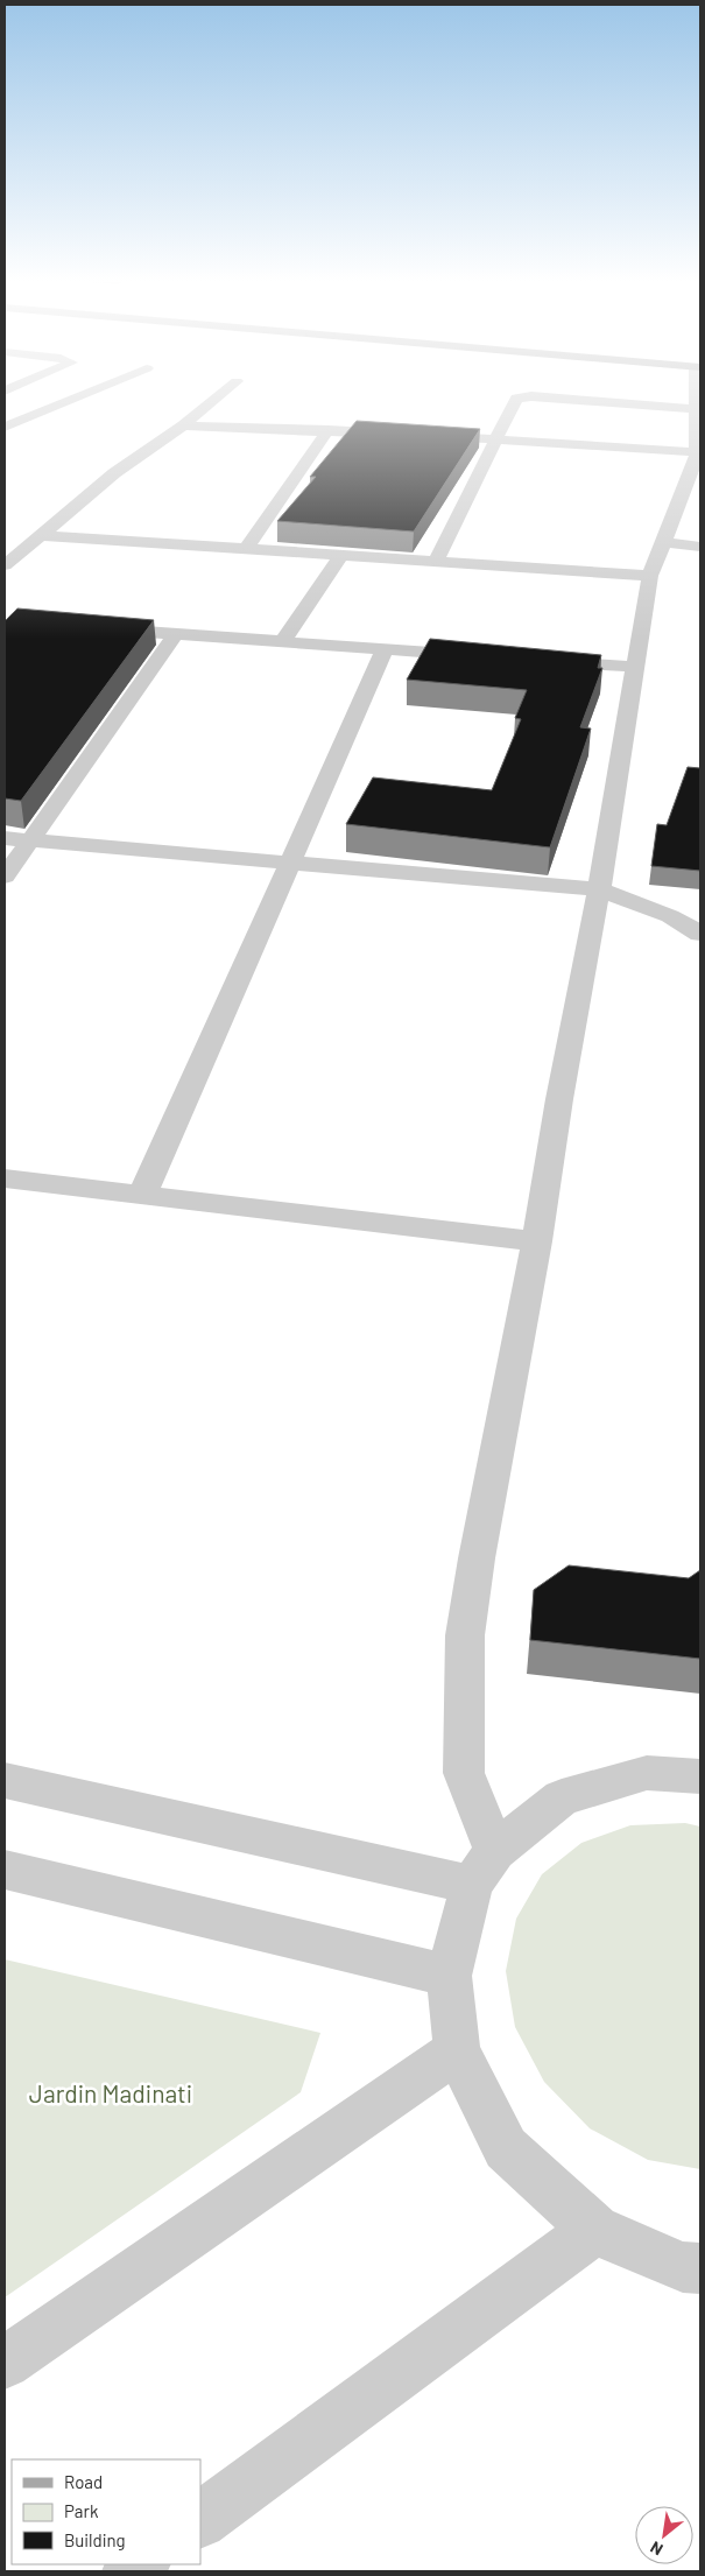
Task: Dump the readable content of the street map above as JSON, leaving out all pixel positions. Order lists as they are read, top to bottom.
{
  "parks": ["Jardin Madinati"],
  "legend": ["Road", "Park", "Building"],
  "north": "bottom left"
}
